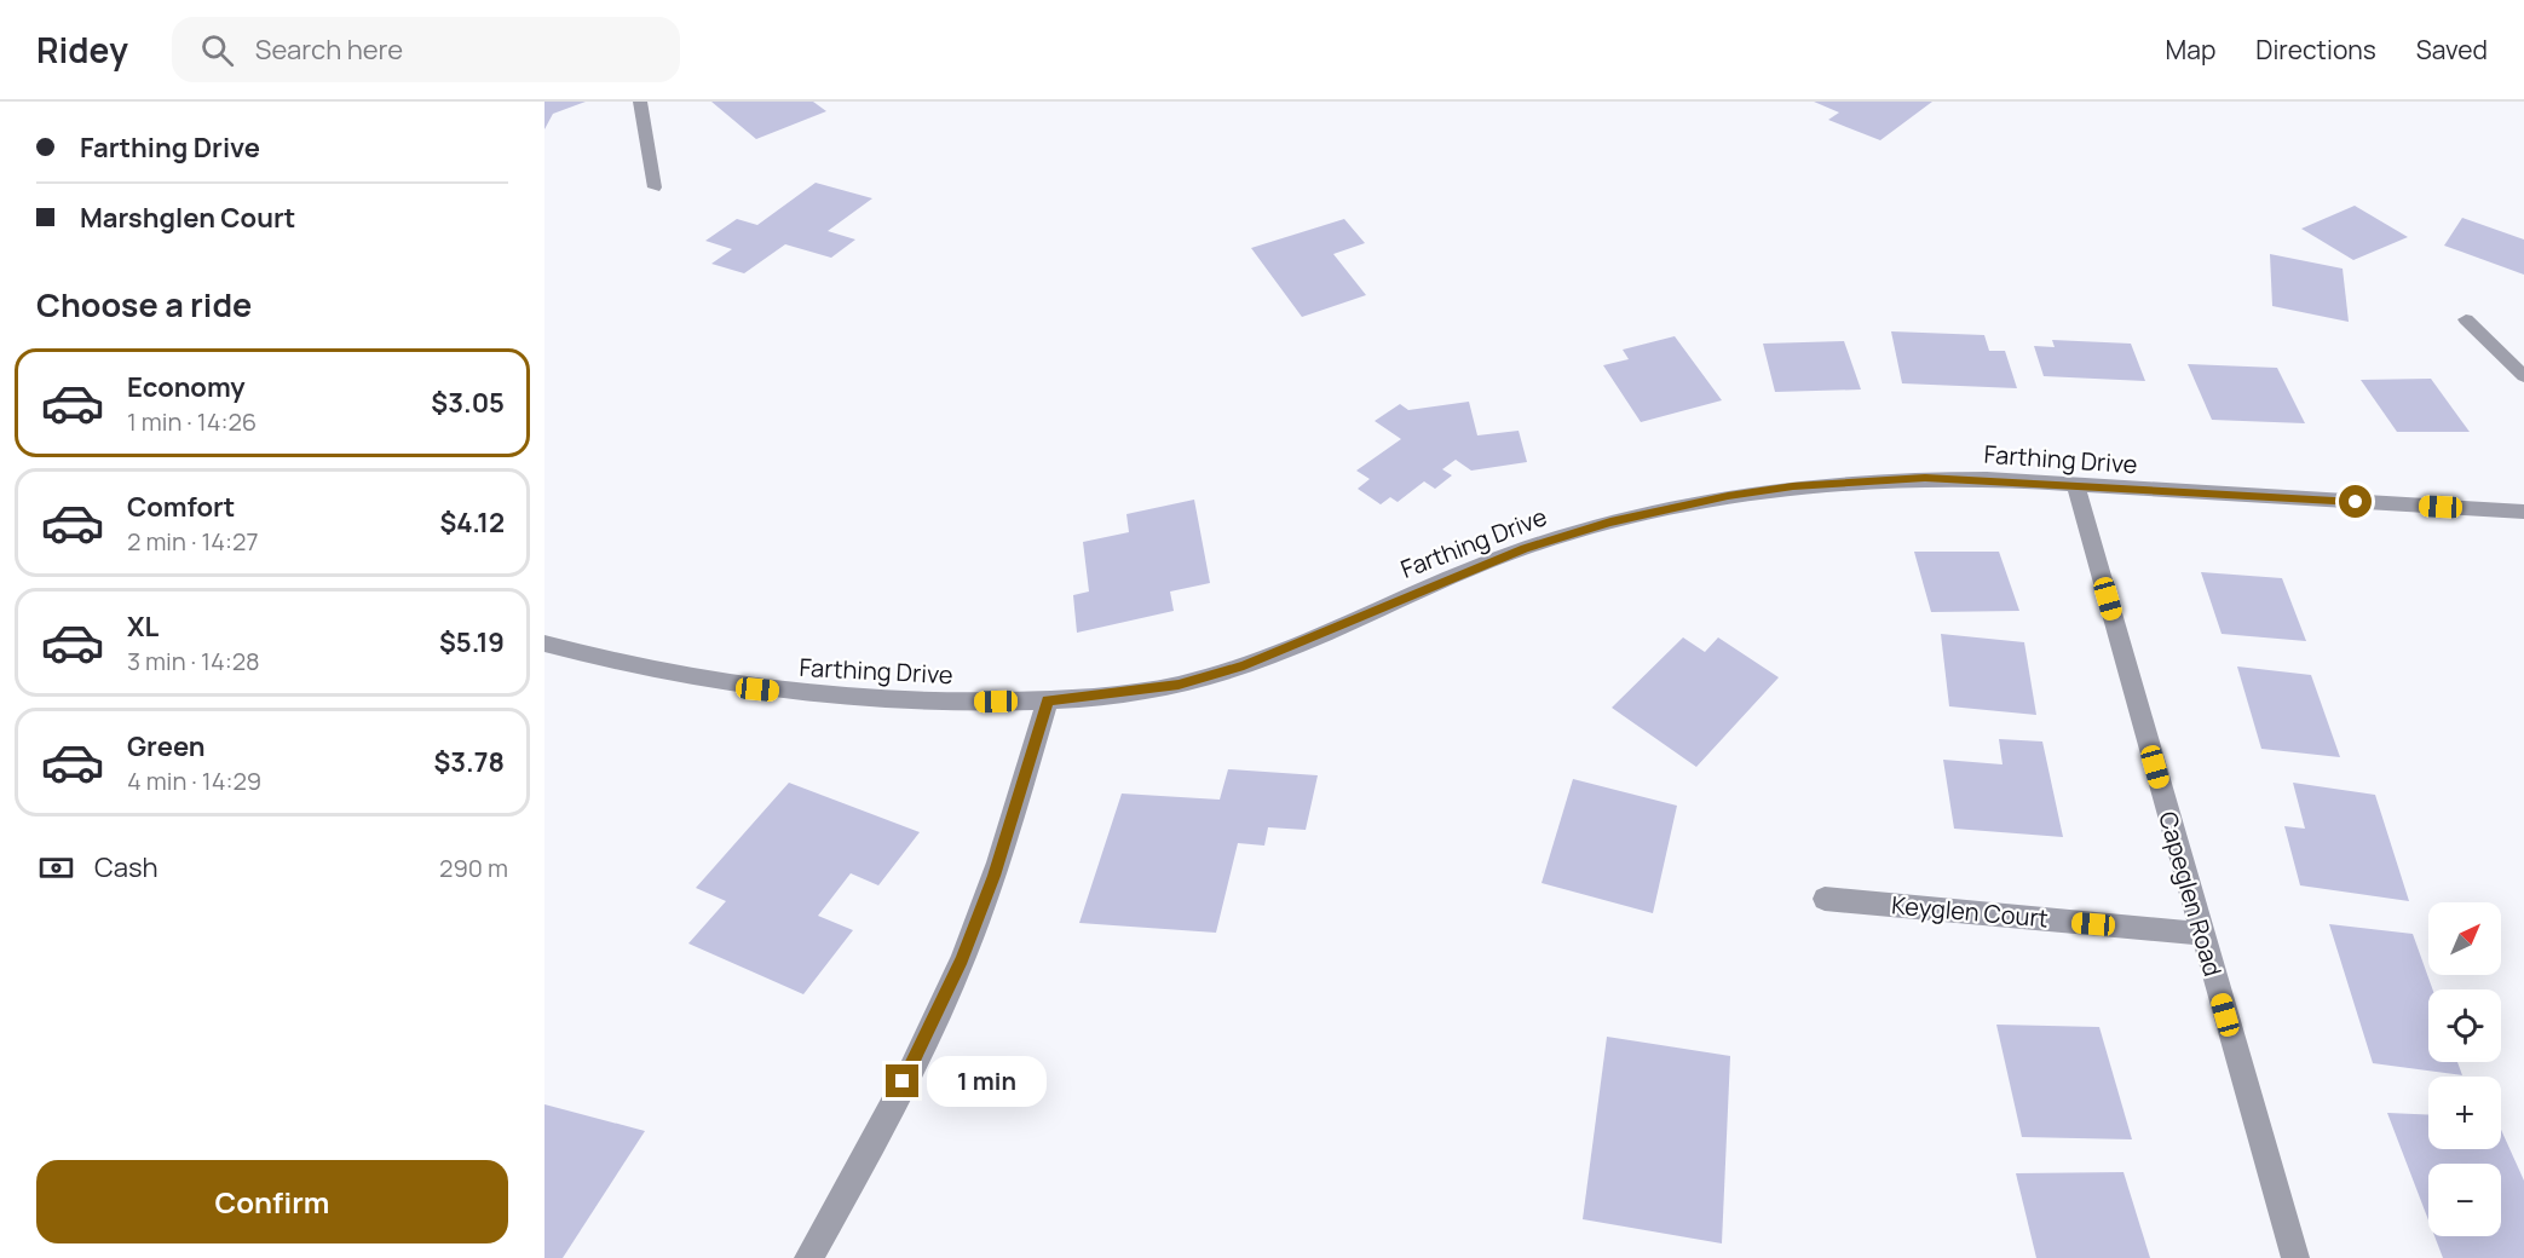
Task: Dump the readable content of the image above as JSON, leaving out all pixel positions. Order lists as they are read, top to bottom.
{
  "streets": {
    "street": ["Farthing Drive", "Capeglen Road", "Keyglen Court"]
  },
  "crossings": [
    ["Farthing Drive", "Capeglen Road"],
    ["Capeglen Road", "Keyglen Court"]
  ],
  "north": "top right",
  "page": {
    "header": "Ridey",
    "search": "Search here",
    "nav": ["Map", "Directions", "Saved"],
    "banner": ["Farthing Drive", "Marshglen Court"],
    "heading": "Choose a ride",
    "list": [
      {
        "name": "Economy",
        "note": "1 min · 14:26",
        "value": "$3.05"
      },
      {
        "name": "Comfort",
        "note": "2 min · 14:27",
        "value": "$4.12"
      },
      {
        "name": "XL",
        "note": "3 min · 14:28",
        "value": "$5.19"
      },
      {
        "name": "Green",
        "note": "4 min · 14:29",
        "value": "$3.78"
      }
    ],
    "pay": ["Cash", "290 m"],
    "map_buttons": ["+", "−"],
    "bubble": "1 min",
    "buttons": "Confirm"
  }
}
